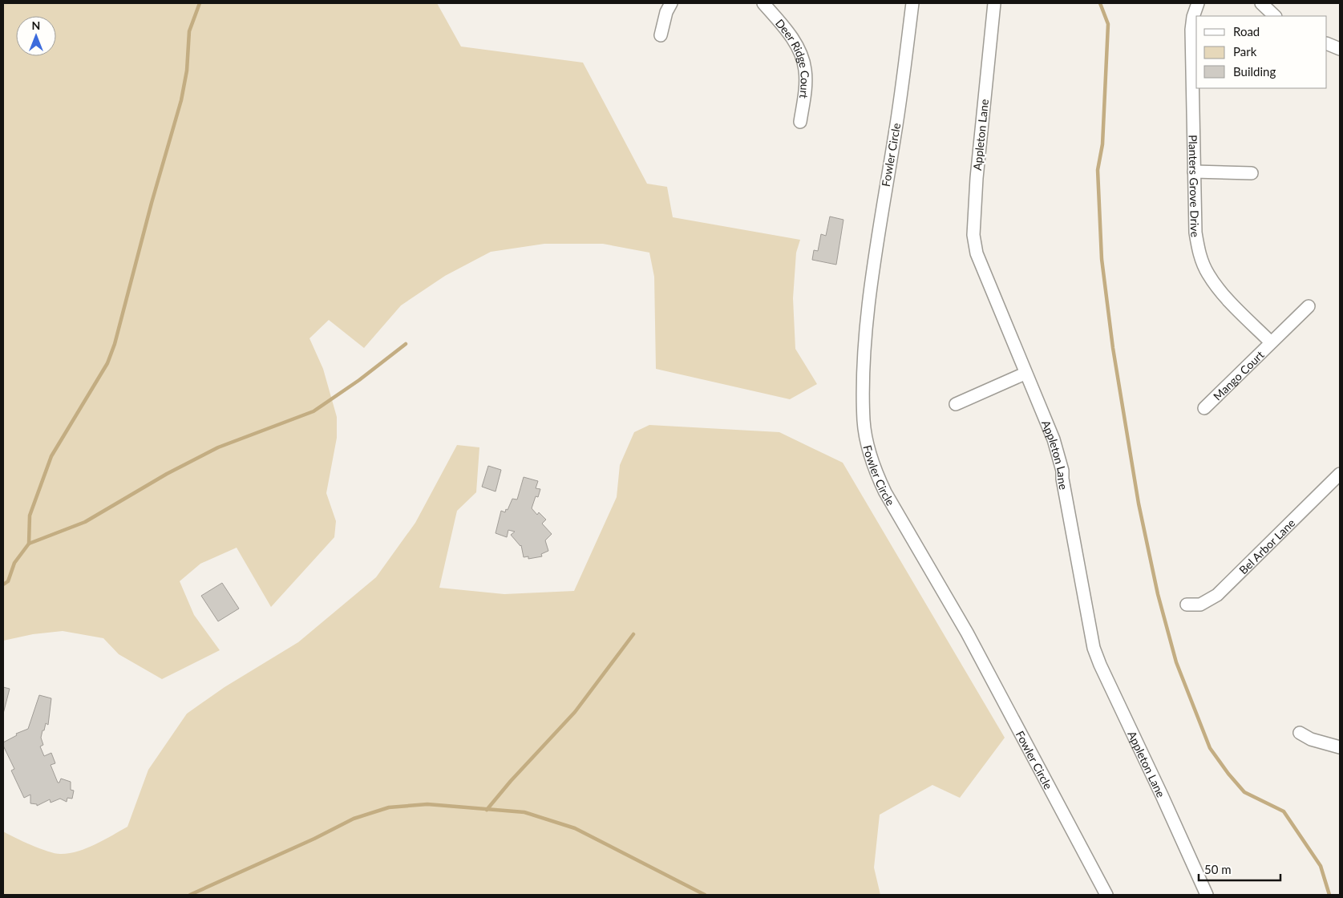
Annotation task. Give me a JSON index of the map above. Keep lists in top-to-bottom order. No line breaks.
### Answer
{"streets":{"street":["Deer Ridge Court","Appleton Lane","Fowler Circle","Planters Grove Drive","Mango Court","Bel Arbor Lane"]},"crossings":[["Planters Grove Drive","Mango Court"]],"legend":["Road","Park","Building"],"scale_bar":"50 m","north":"top"}
